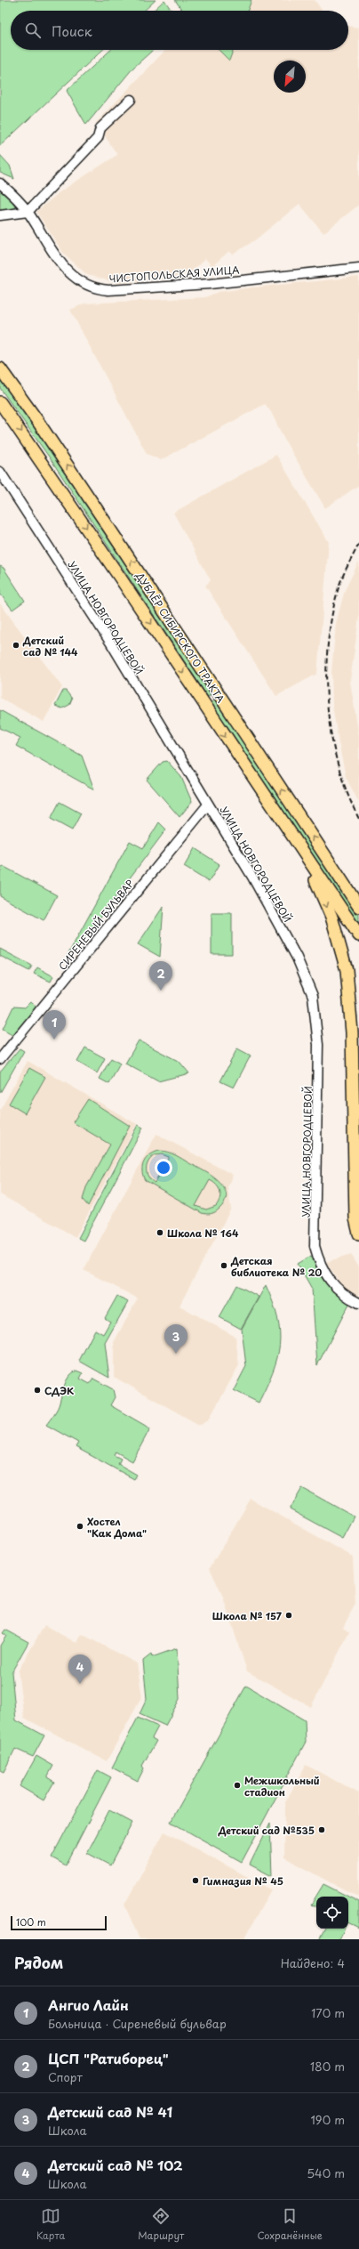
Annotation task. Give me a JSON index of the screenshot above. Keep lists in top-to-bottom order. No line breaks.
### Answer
{"streets":{"main road":["ДУБЛЁР СИБИРСКОГО ТРАКТА"],"street":["ЧИСТОПОЛЬСКАЯ УЛИЦА","УЛИЦА НОВГОРОДЦЕВОЙ","СИРЕНЕВЫЙ БУЛЬВАР"]},"crossings":[["УЛИЦА НОВГОРОДЦЕВОЙ","СИРЕНЕВЫЙ БУЛЬВАР"]],"places":["Детский сад № 144","Школа № 164","Детская библиотека № 20","СДЭК","Хостел \"Как Дома\"","Школа № 157","Межшкольный стадион","Детский сад №535","Гимназия № 45"],"scale_bar":"100 m","north":"bottom left","page":{"search":"Поиск","pins":["2","1","3","4"],"scale":"100 m","heading":["Рядом","Найдено: 4"],"list":[{"mark":"1","name":"Ангио Лайн","note":"Больница · Сиреневый бульвар","value":"170 m"},{"mark":"2","name":"ЦСП \"Ратиборец\"","note":"Спорт","value":"180 m"},{"mark":"3","name":"Детский сад № 41","note":"Школа","value":"190 m"},{"mark":"4","name":"Детский сад № 102","note":"Школа","value":"540 m"}],"nav":["Карта","Маршрут","Сохранённые"]}}
